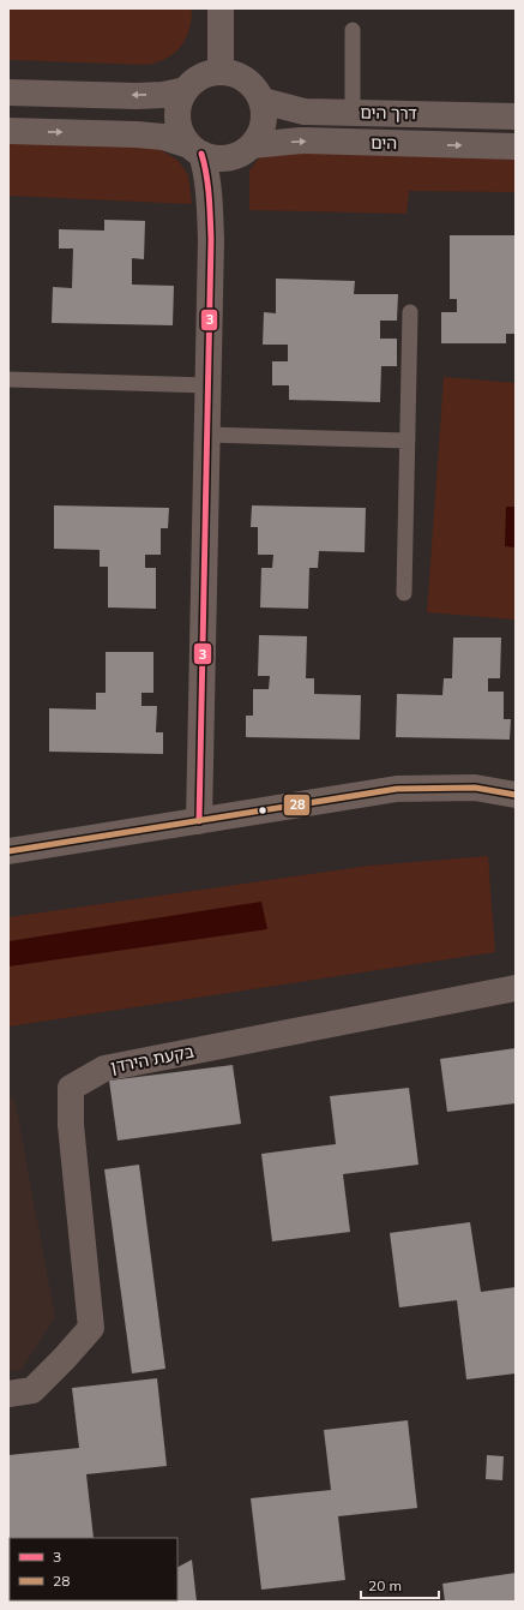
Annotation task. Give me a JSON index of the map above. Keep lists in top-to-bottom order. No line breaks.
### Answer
{"streets":{"street":["דרך הים","הים","בקעת הירדן"]},"crossings":[["דרך הים","הים"]],"one_way":["הים"],"lines":["transit line 3","transit line 28"],"legend":["3","28"],"scale_bar":"20 m"}
